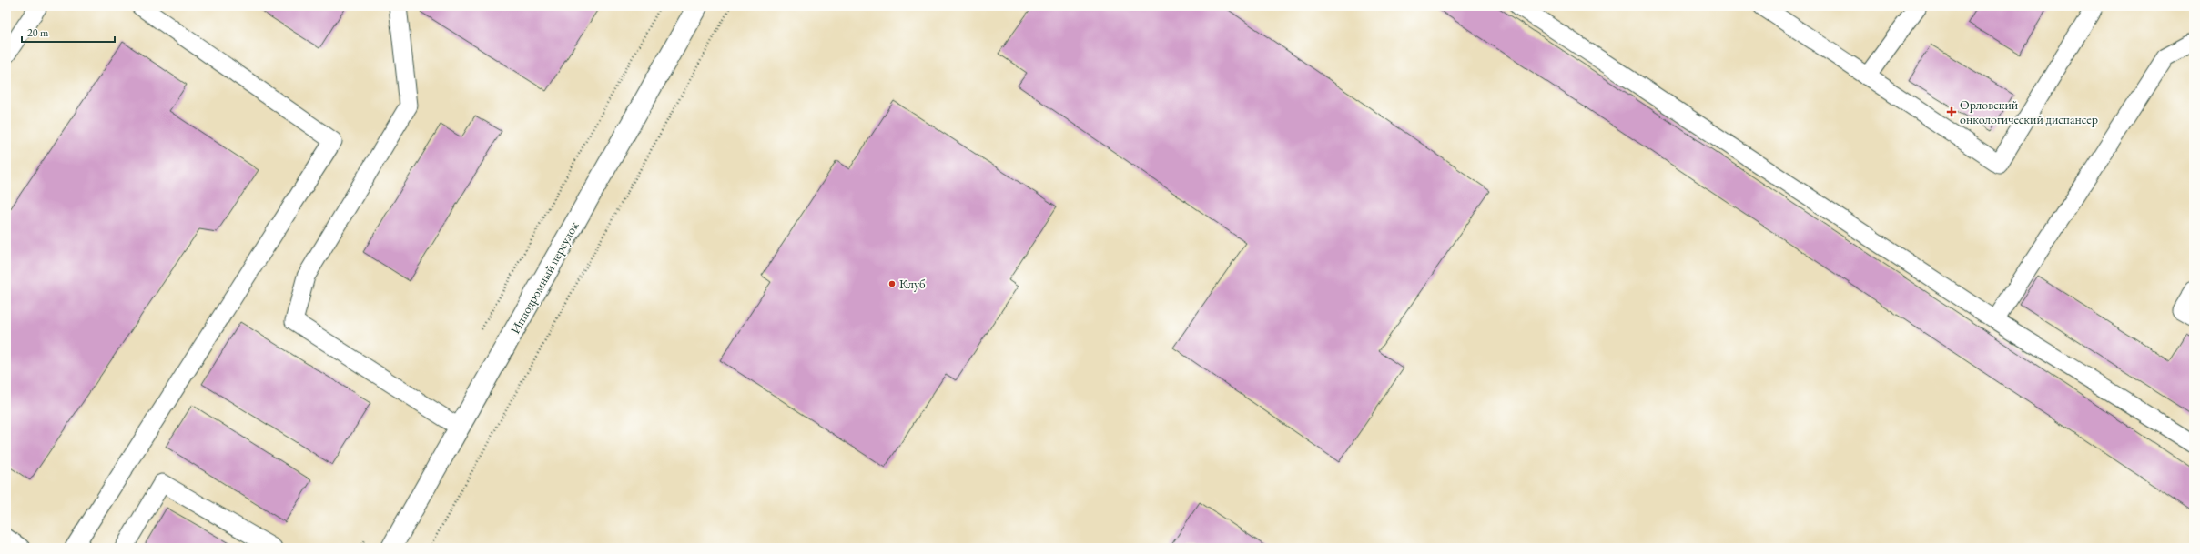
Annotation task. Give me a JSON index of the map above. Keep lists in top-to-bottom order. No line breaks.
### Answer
{"streets":{"street":["Ипподромный переулок"]},"places":{"health":["Орловский онкологический диспансер"],"other":["Клуб"]},"scale_bar":"20 m"}
